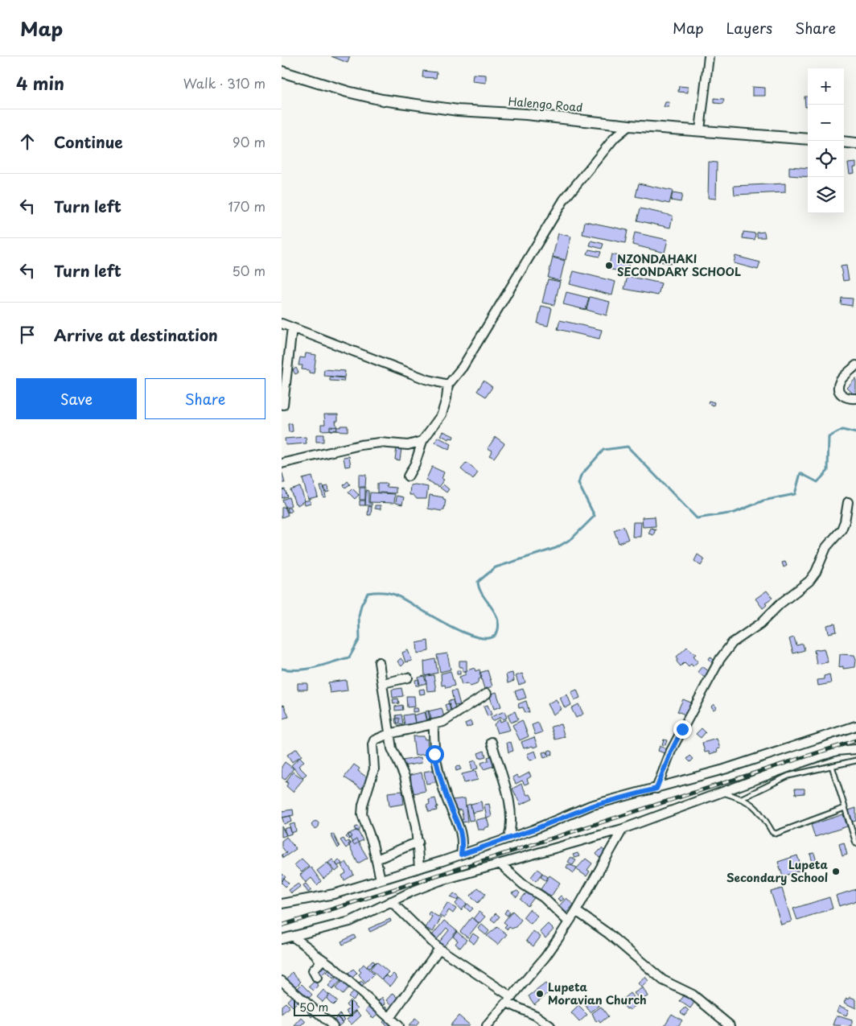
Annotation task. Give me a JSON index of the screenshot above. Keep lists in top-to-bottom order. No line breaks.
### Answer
{"streets":{"street":["Halengo Road"]},"places":["NZONDAHAKI SECONDARY SCHOOL","Lupeta Secondary School","Lupeta Moravian Church"],"scale_bar":"50 m","page":{"header":"Map","nav":["Map","Layers","Share"],"heading":["4 min","Walk · 310 m"],"map_buttons":["+","−"],"list":[["Continue","90 m"],["Turn left","170 m"],["Turn left","50 m"],"Arrive at destination"],"buttons":["Save","Share"],"scale":"50 m"}}
